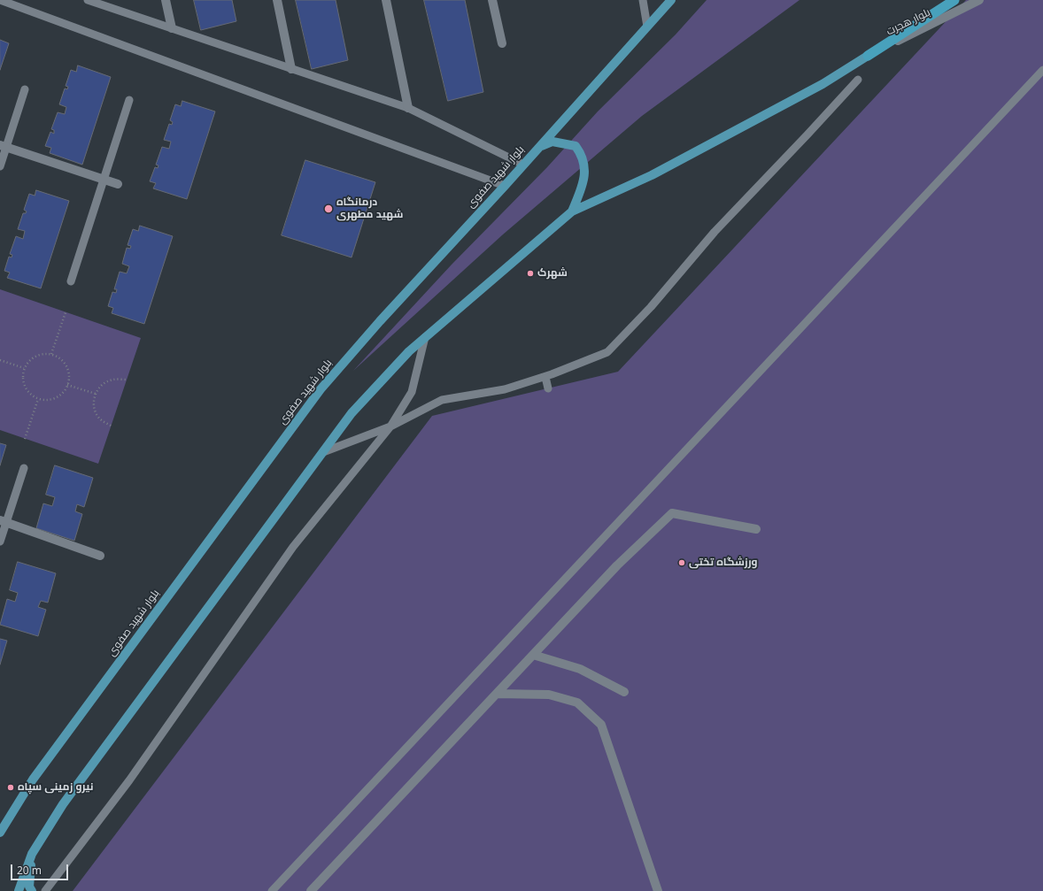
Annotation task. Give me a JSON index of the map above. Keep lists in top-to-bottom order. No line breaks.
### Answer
{"streets":{"main road":["بلوار شهید صفوی"],"street":["بلوار هجرت"]},"places":["درمانگاه شهید مطهری","شهرک","ورزشگاه تختی","نیرو زمینی سپاه"],"scale_bar":"20 m"}
